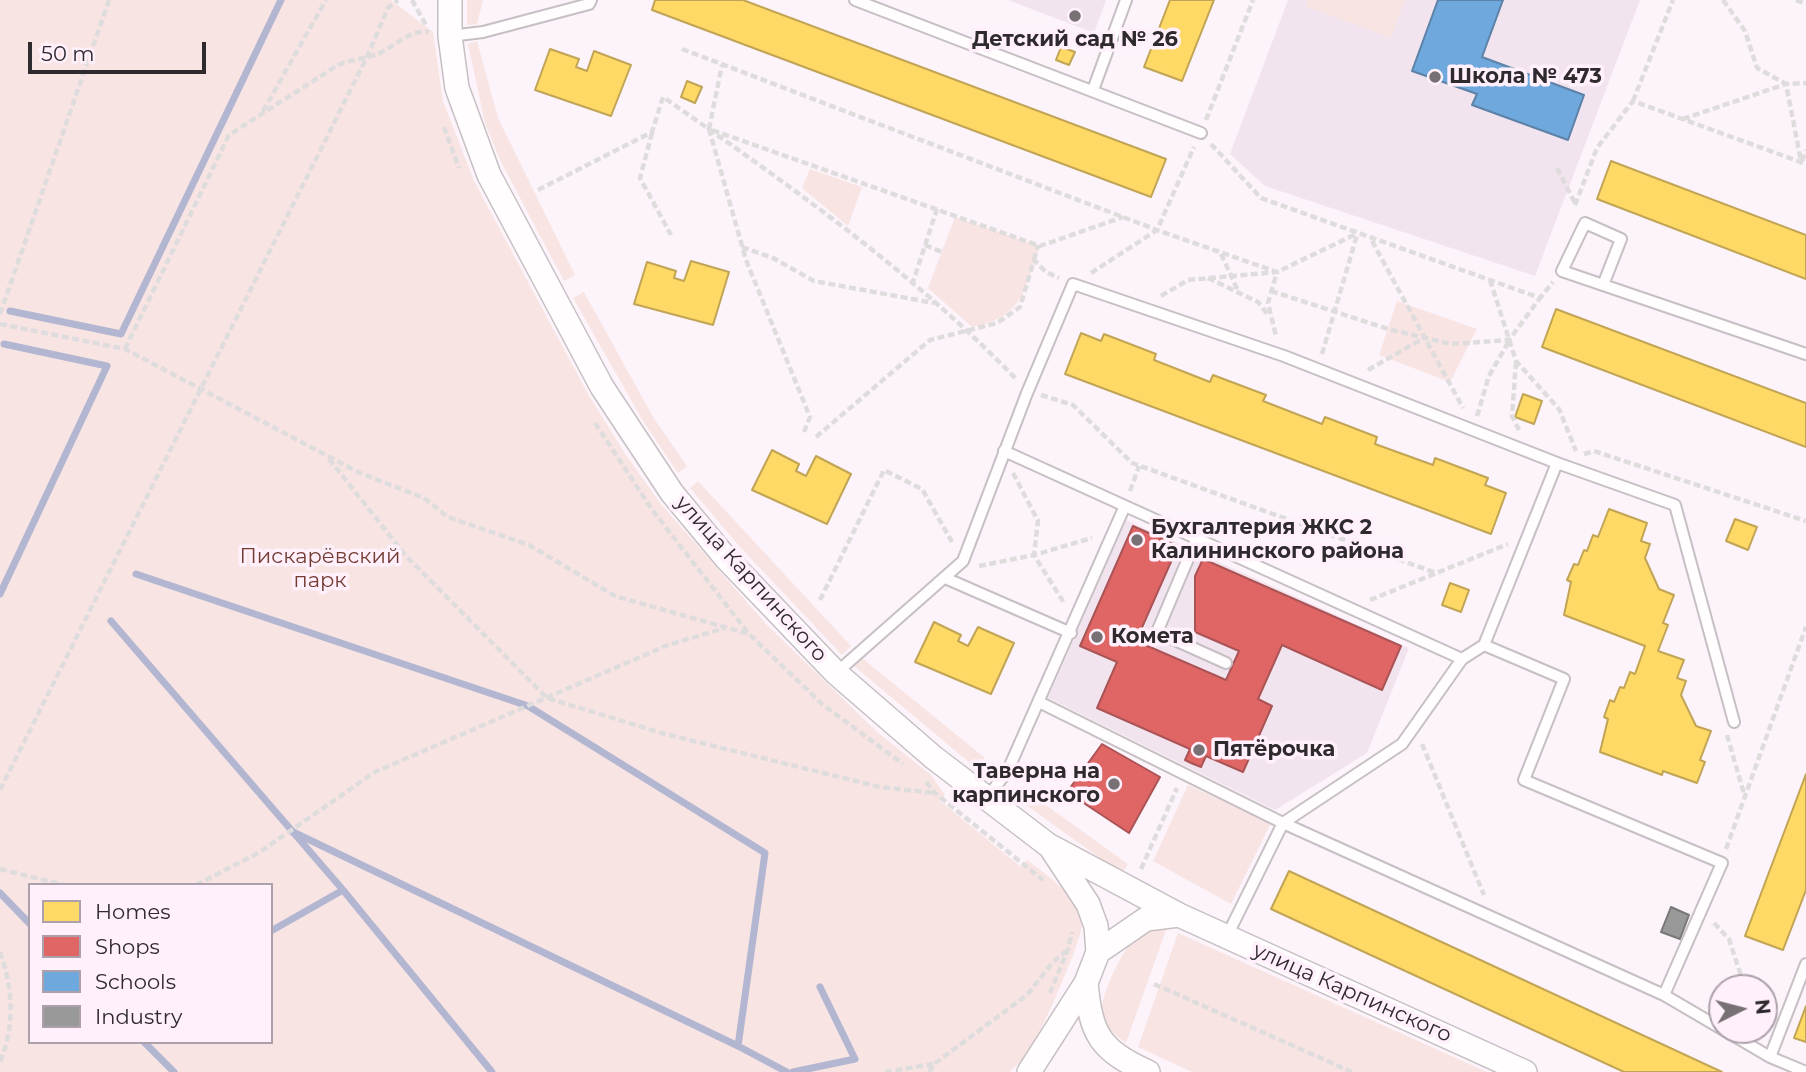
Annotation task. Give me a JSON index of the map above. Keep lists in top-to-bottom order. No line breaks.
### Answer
{"streets":{"street":["улица Карпинского"]},"parks":["Пискарёвский парк"],"places":["Детский сад № 26","Школа № 473","Бухгалтерия ЖКС 2 Калининского района","Комета","Пятёрочка","Таверна на карпинского"],"legend":["Homes","Shops","Schools","Industry"],"scale_bar":"50 m","north":"right"}
